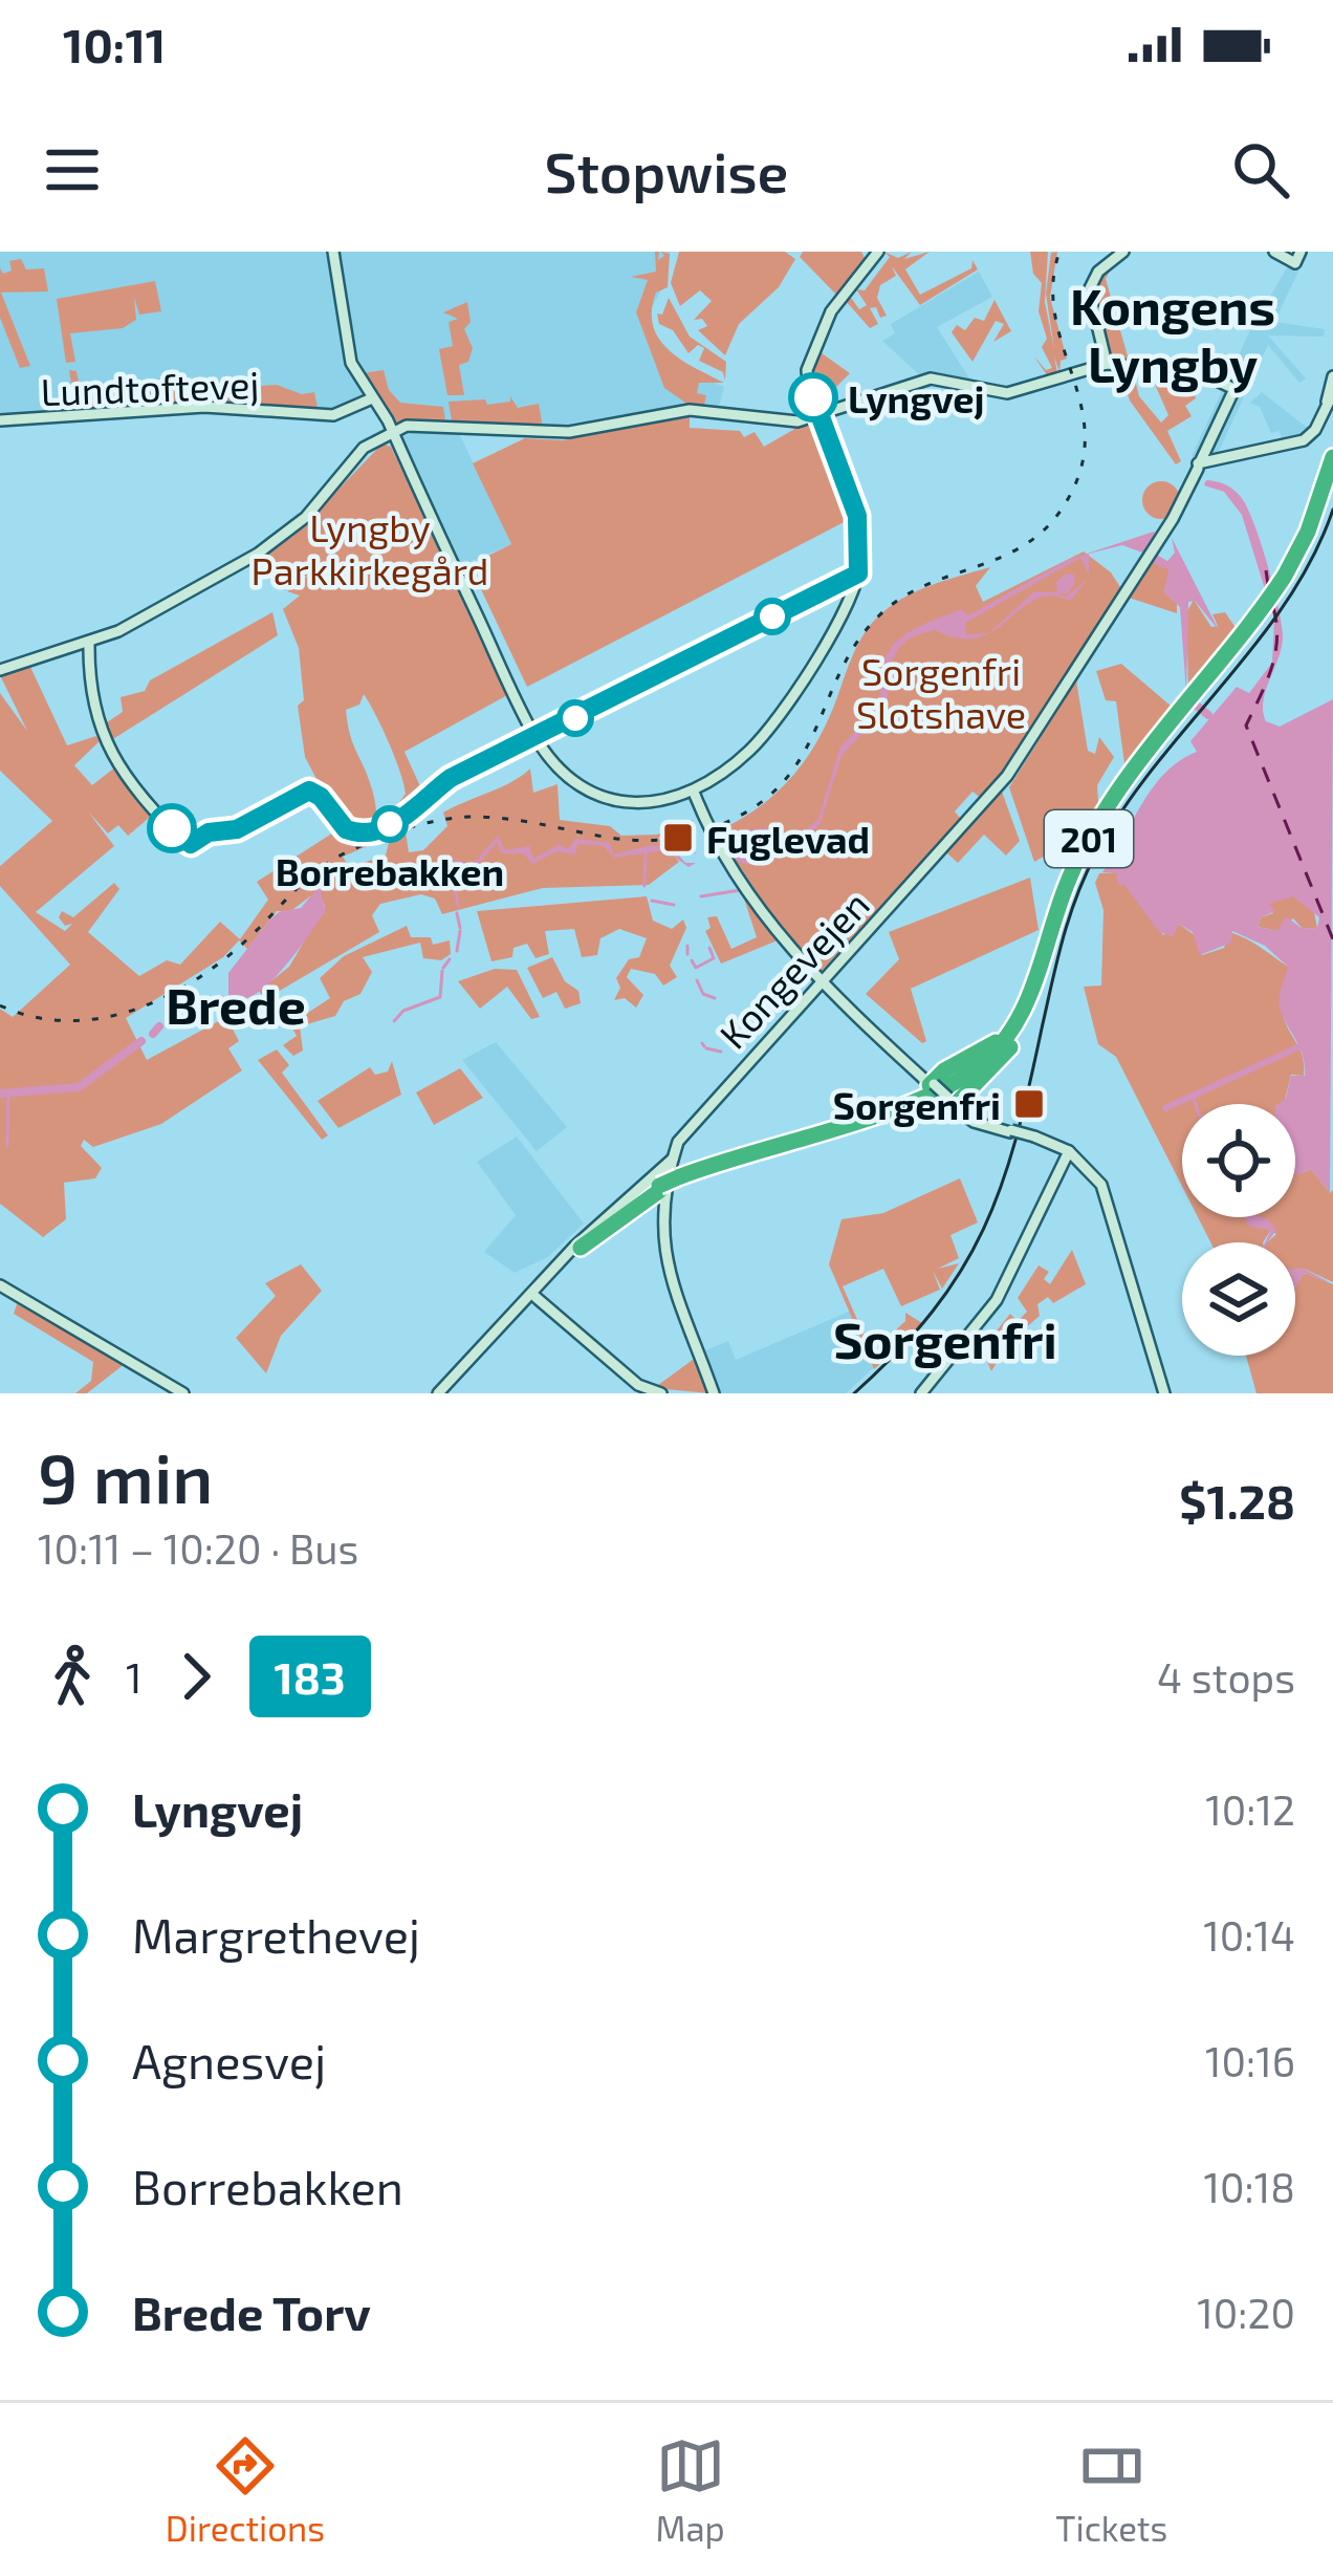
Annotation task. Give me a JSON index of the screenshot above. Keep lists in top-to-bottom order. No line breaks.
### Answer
{"streets":{"highway":["201"],"street":["Lundtoftevej","Kongevejen"]},"crossings":[["201","Kongevejen"]],"districts":["Kongens Lyngby","Brede","Sorgenfri"],"parks":["Lyngby Parkkirkegård","Sorgenfri Slotshave"],"places":{"other":["Lyngvej","Borrebakken"],"transit":["Fuglevad","Sorgenfri"]},"lines":["bus line 183"],"page":{"status":"10:11","header":"Stopwise","heading":["9 min","10:11 – 10:20 · Bus","$1.28"],"legs":["1","183","4 stops"],"list":[{"name":"Lyngvej","value":"10:12"},{"name":"Margrethevej","value":"10:14"},{"name":"Agnesvej","value":"10:16"},{"name":"Borrebakken","value":"10:18"},{"name":"Brede Torv","value":"10:20"}],"tabs":["Directions","Map","Tickets"]}}
